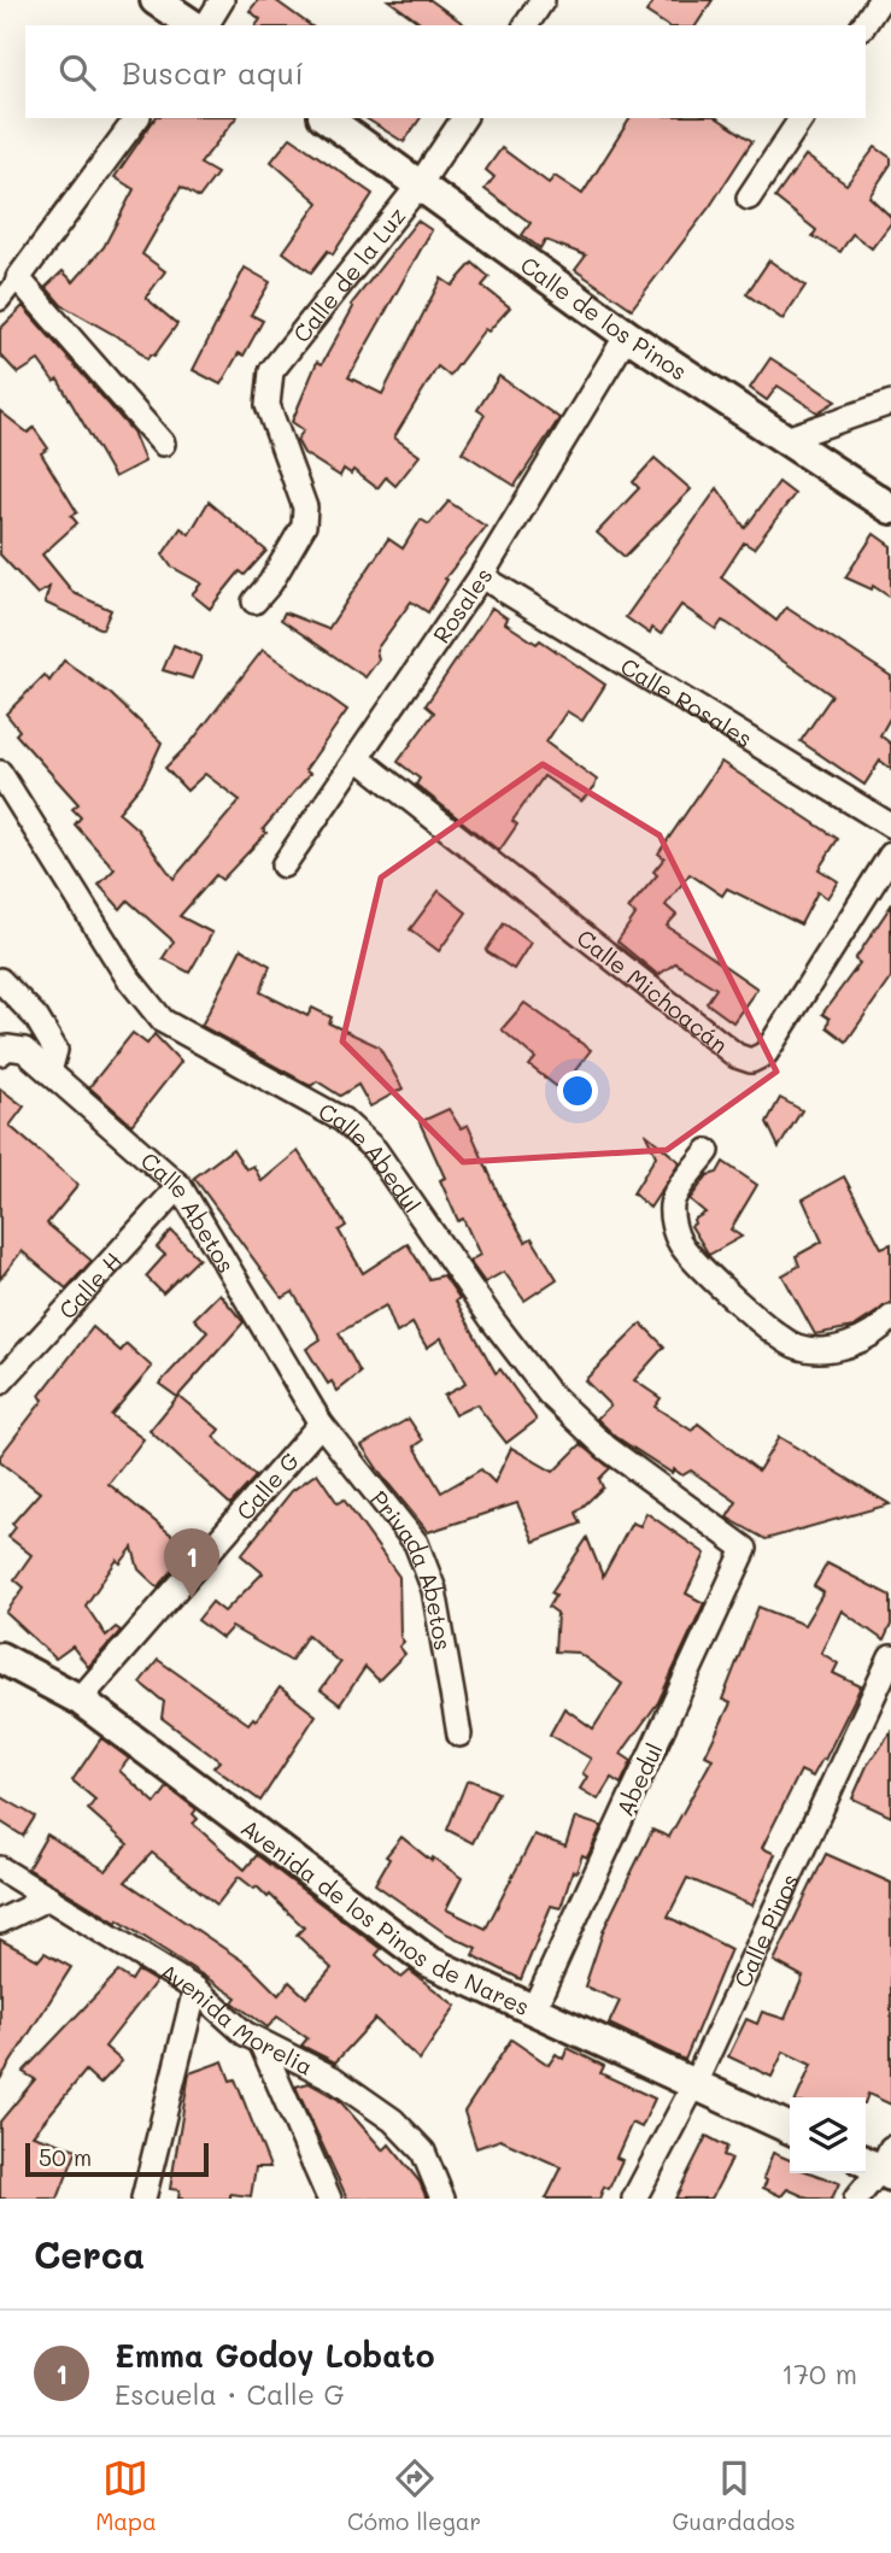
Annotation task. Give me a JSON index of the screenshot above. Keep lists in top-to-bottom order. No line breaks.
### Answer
{"streets":{"street":["Calle de la Luz","Calle de los Pinos","Rosales","Calle Rosales","Calle Michoacán","Calle Abedul","Calle Abetos","Calle H","Calle G","Privada Abetos","Abedul","Avenida de los Pinos de Nares","Calle Pinos","Avenida Morelia"]},"crossings":[["Calle de la Luz","Calle de los Pinos"],["Calle de los Pinos","Rosales"],["Rosales","Calle Rosales"],["Rosales","Calle Michoacán"],["Calle Abedul","Abedul"],["Calle Abetos","Calle H"],["Calle Abetos","Calle G"],["Calle Abetos","Privada Abetos"],["Calle G","Privada Abetos"],["Calle G","Avenida de los Pinos de Nares"],["Abedul","Avenida de los Pinos de Nares"],["Avenida de los Pinos de Nares","Calle Pinos"]],"scale_bar":"50 m","page":{"search":"Buscar aquí","pins":"1","scale":"50 m","heading":"Cerca","list":[{"mark":"1","name":"Emma Godoy Lobato","note":"Escuela · Calle G","value":"170 m"}],"nav":["Mapa","Cómo llegar","Guardados"]}}
